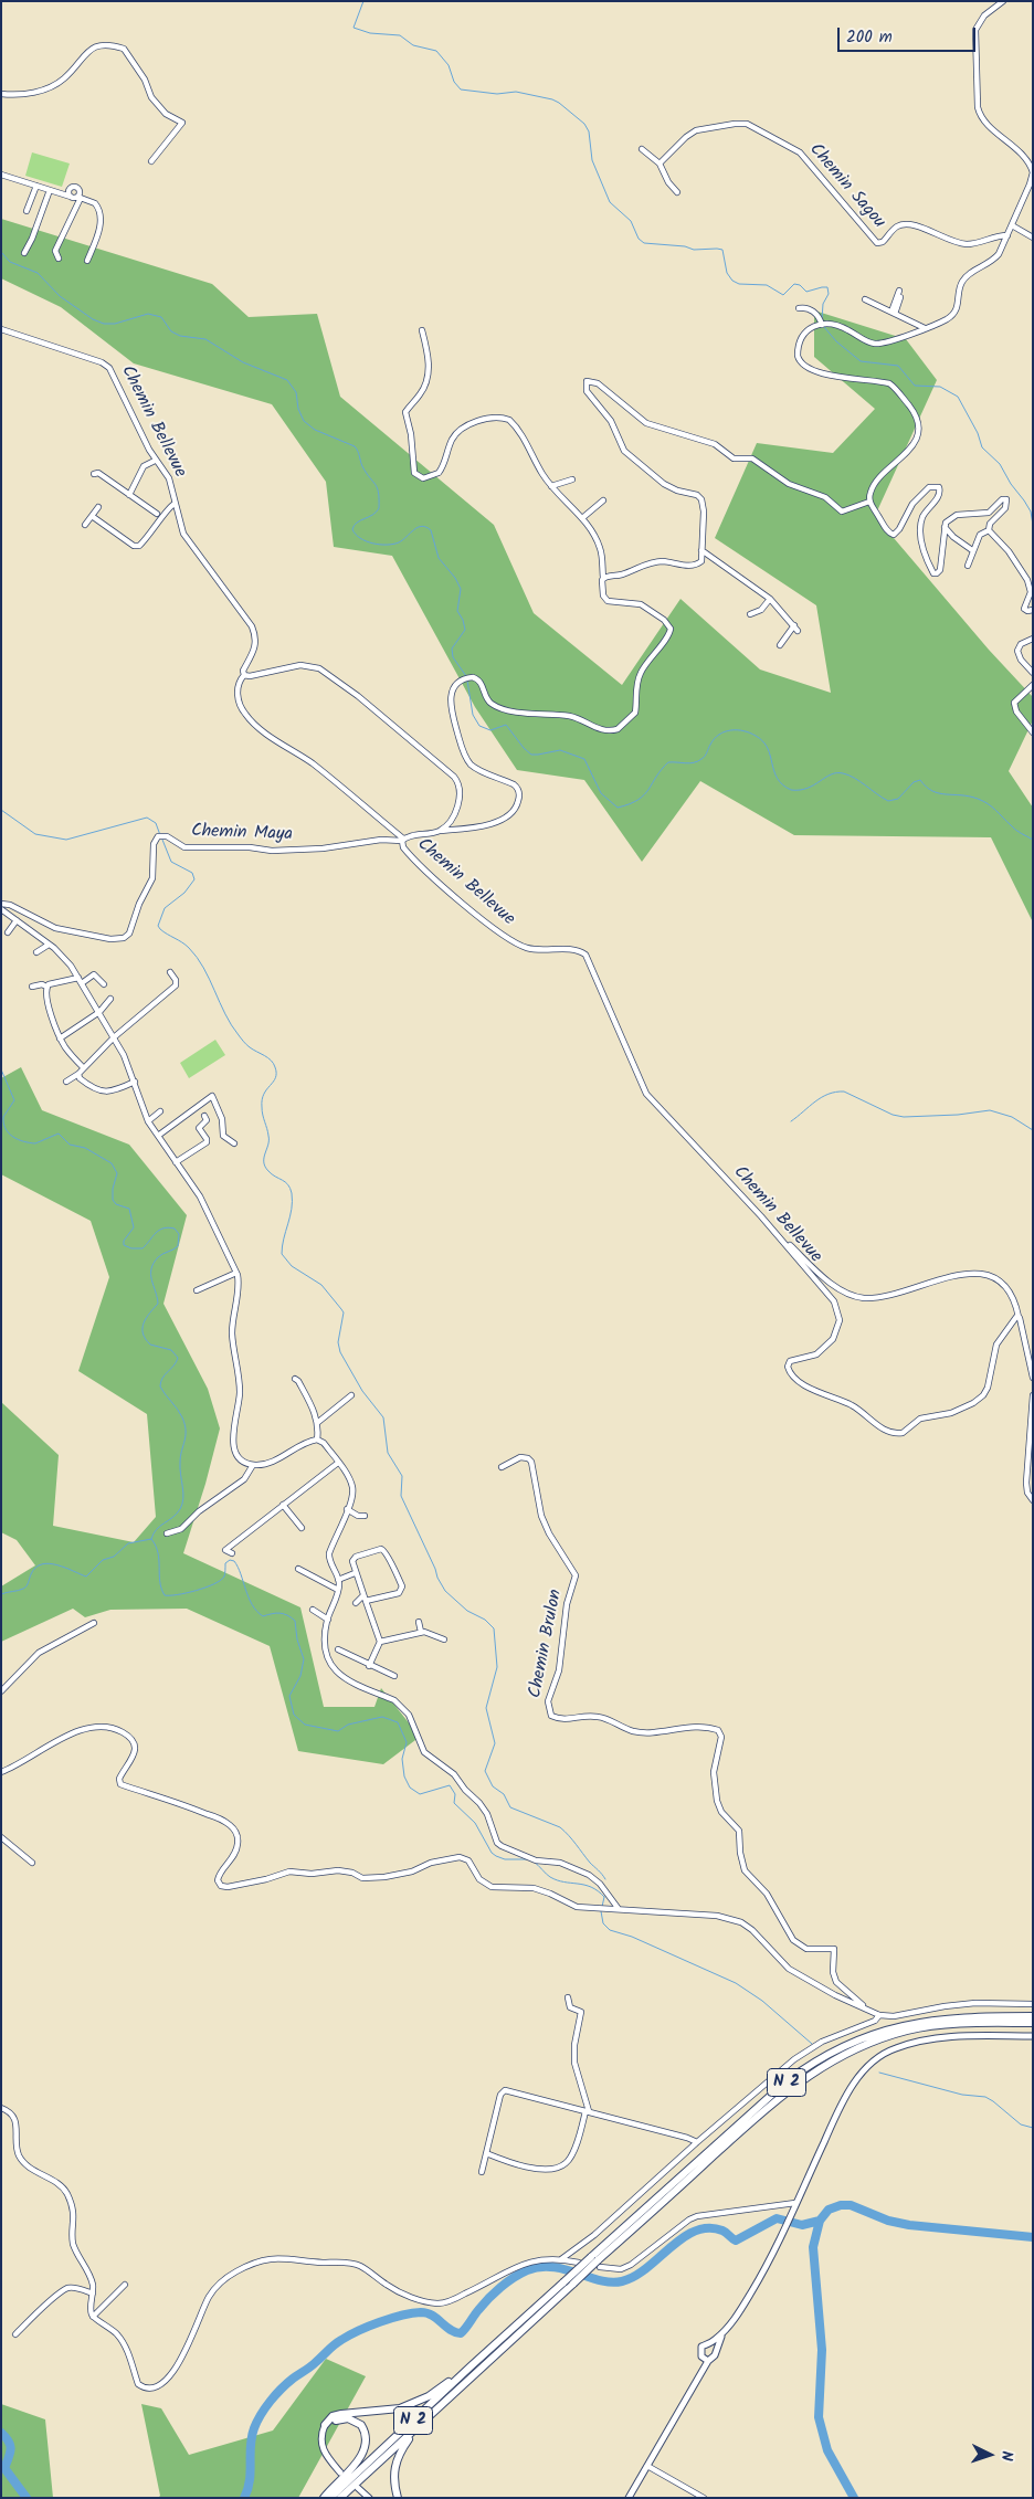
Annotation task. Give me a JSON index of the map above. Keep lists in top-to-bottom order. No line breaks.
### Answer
{"streets":{"highway":["N 2"],"street":["Chemin Sagou","Chemin Bellevue","Chemin Maya","Chemin Brulon"]},"crossings":[["Chemin Bellevue","Chemin Maya"]],"scale_bar":"200 m","north":"right"}
